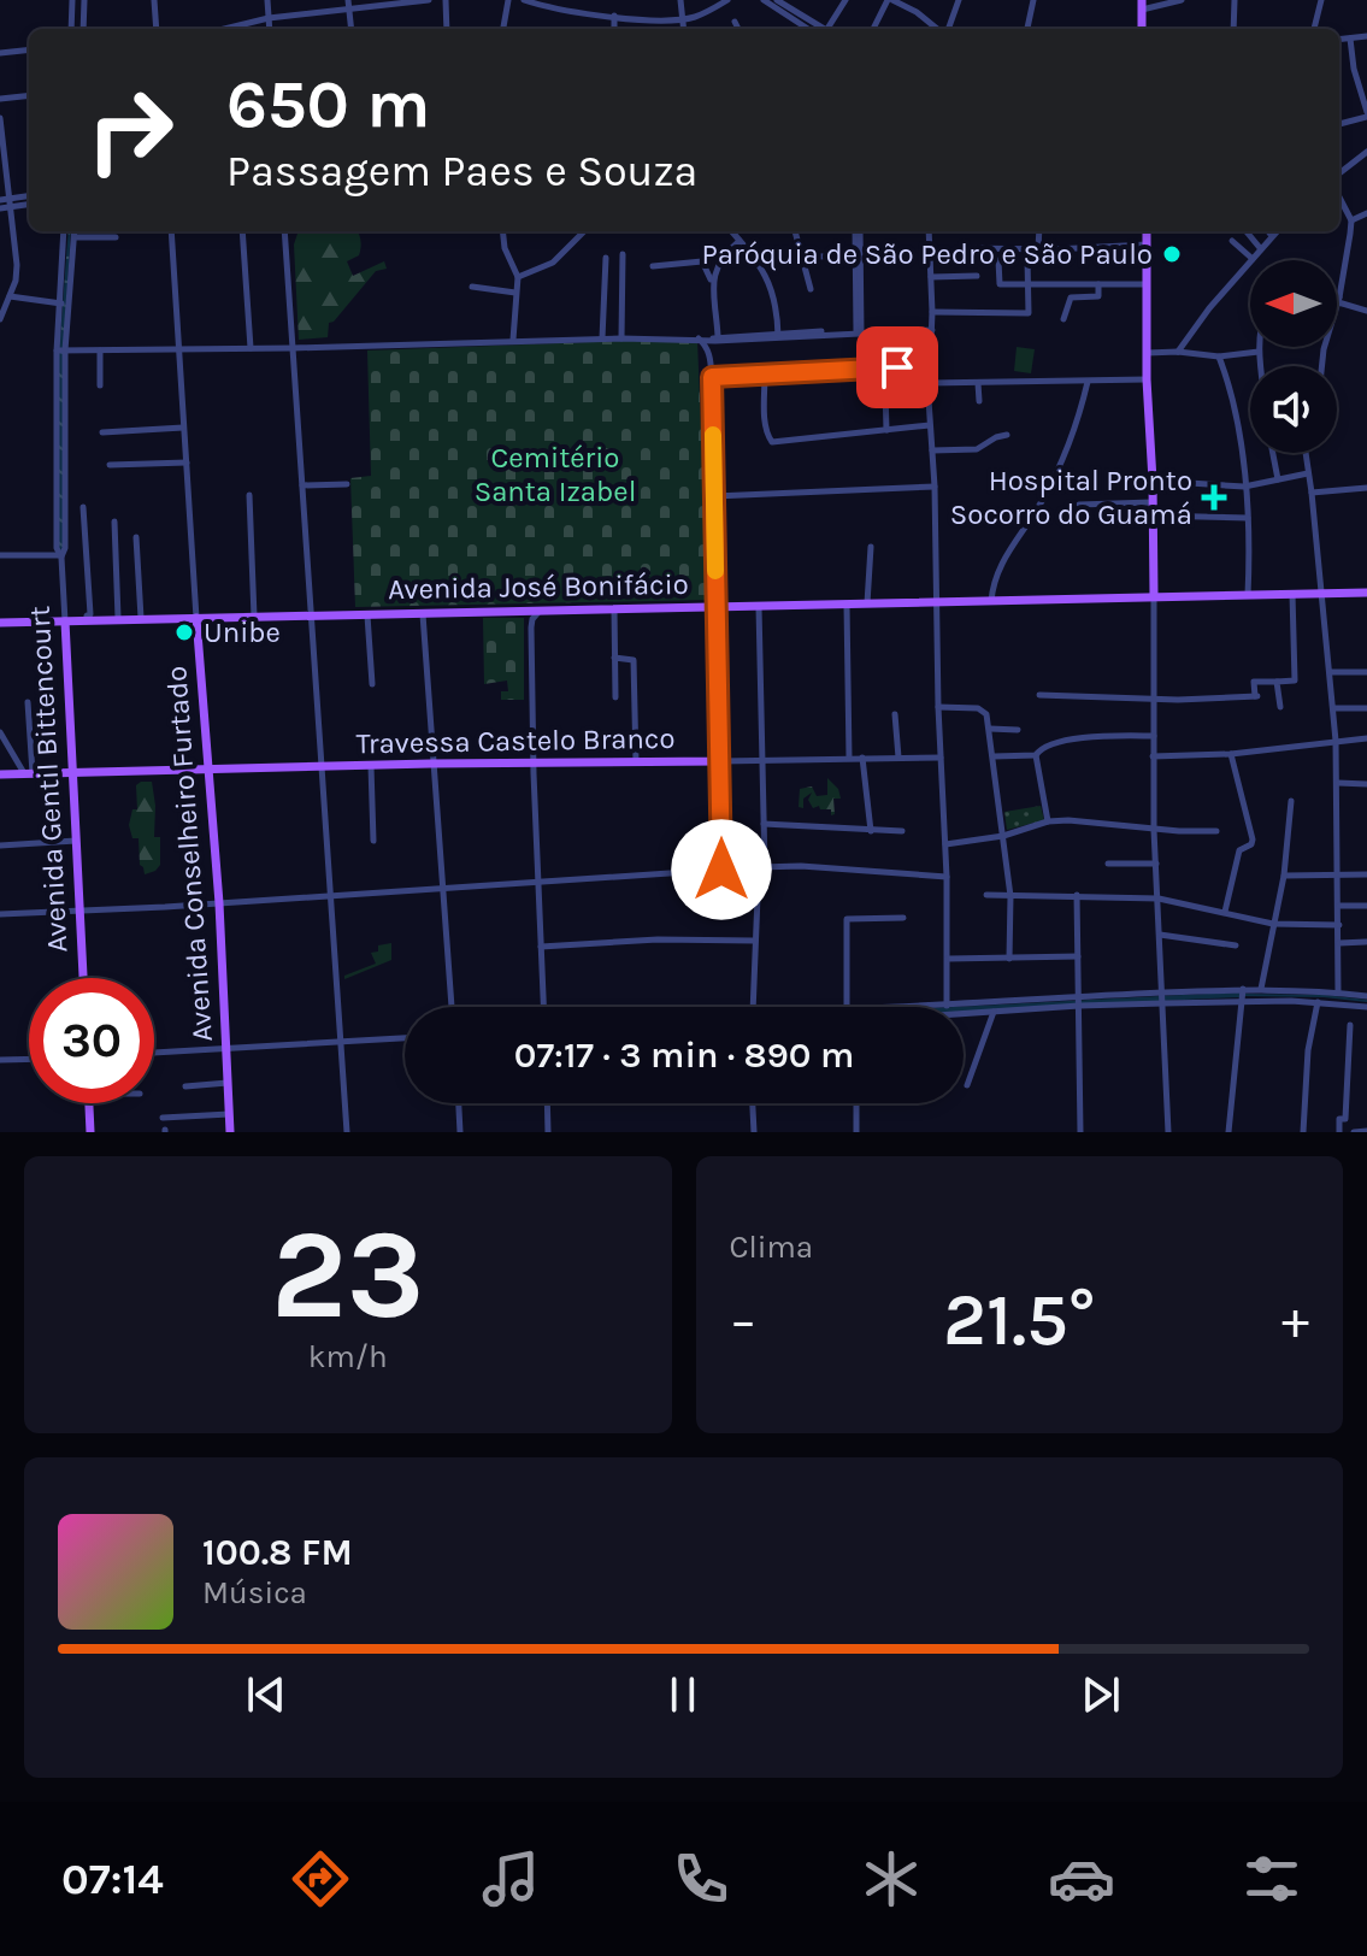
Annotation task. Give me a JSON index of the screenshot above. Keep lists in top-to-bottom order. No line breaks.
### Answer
{"streets":{"main road":["Avenida José Bonifácio","Travessa Castelo Branco","Avenida Gentil Bittencourt","Avenida Conselheiro Furtado"]},"crossings":[["Avenida José Bonifácio","Avenida Gentil Bittencourt"],["Avenida José Bonifácio","Avenida Conselheiro Furtado"],["Travessa Castelo Branco","Avenida Gentil Bittencourt"],["Travessa Castelo Branco","Avenida Conselheiro Furtado"]],"parks":["Cemitério Santa Izabel"],"places":{"other":["Paróquia de São Pedro e São Paulo","Unibe"],"health":["Hospital Pronto Socorro do Guamá"]},"north":"left","page":{"turn":["650 m","Passagem Paes e Souza"],"limit":"30","trip":"07:17 · 3 min · 890 m","tile":[["23","km/h"],"Clima"],"heat":["−","21.5°","+"],"song":["100.8 FM","Música"],"tabs":"07:14"}}
